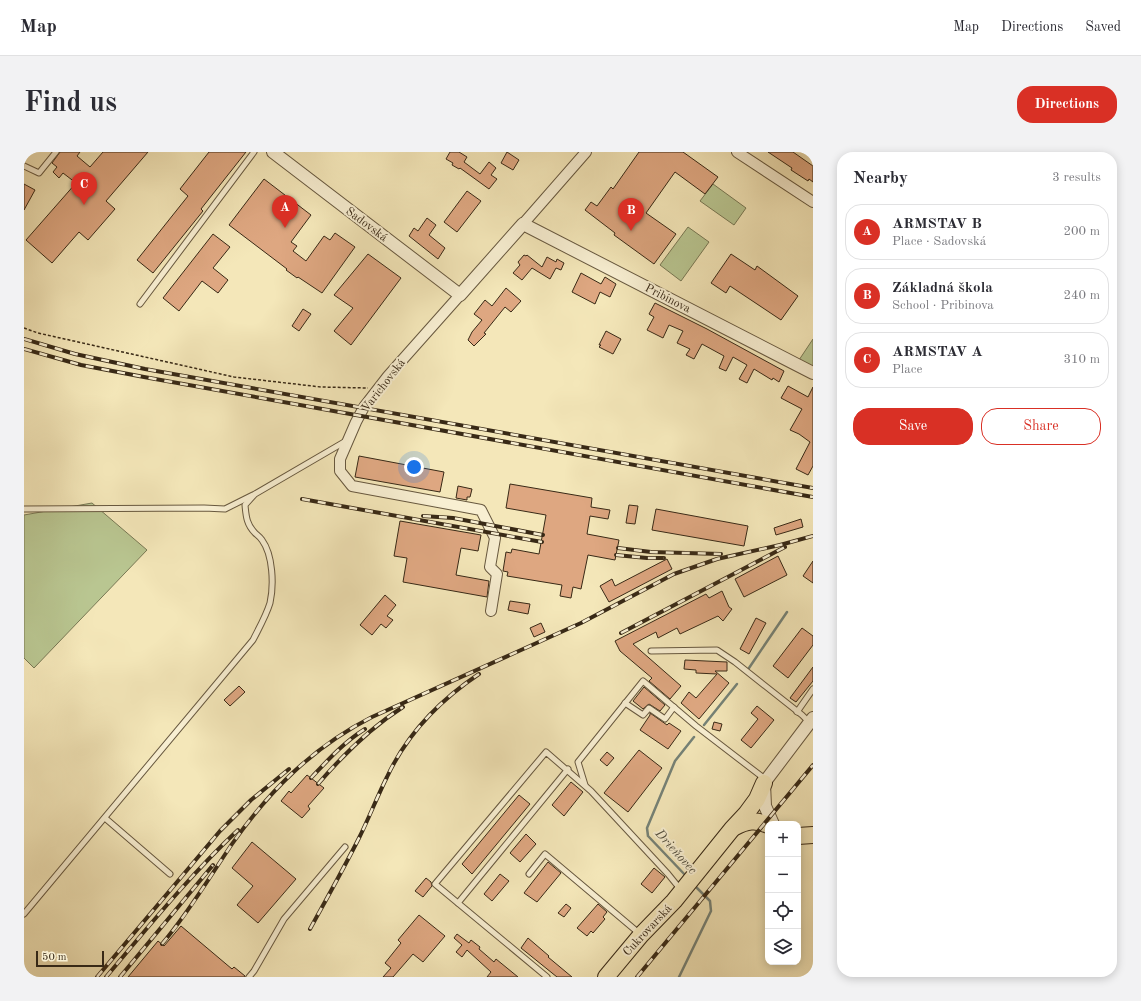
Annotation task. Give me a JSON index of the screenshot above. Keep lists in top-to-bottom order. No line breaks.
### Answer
{"streets":{"main road":["Cukrovarská"],"street":["Sadovská","Pribinova","Varichovská"]},"crossings":[["Sadovská","Varichovská"],["Pribinova","Varichovská"]],"water":["Drieňovec"],"scale_bar":"50 m","page":{"header":"Map","nav":["Map","Directions","Saved"],"buttons":["Directions",["Save","Share"]],"title":"Find us","heading":["Nearby","3 results"],"pins":["C","A","B"],"list":[{"mark":"A","name":"ARMSTAV B","note":"Place · Sadovská","value":"200 m"},{"mark":"B","name":"Základná škola","note":"School · Pribinova","value":"240 m"},{"mark":"C","name":"ARMSTAV A","note":"Place","value":"310 m"}],"map_buttons":["+","−"],"scale":"50 m"}}
